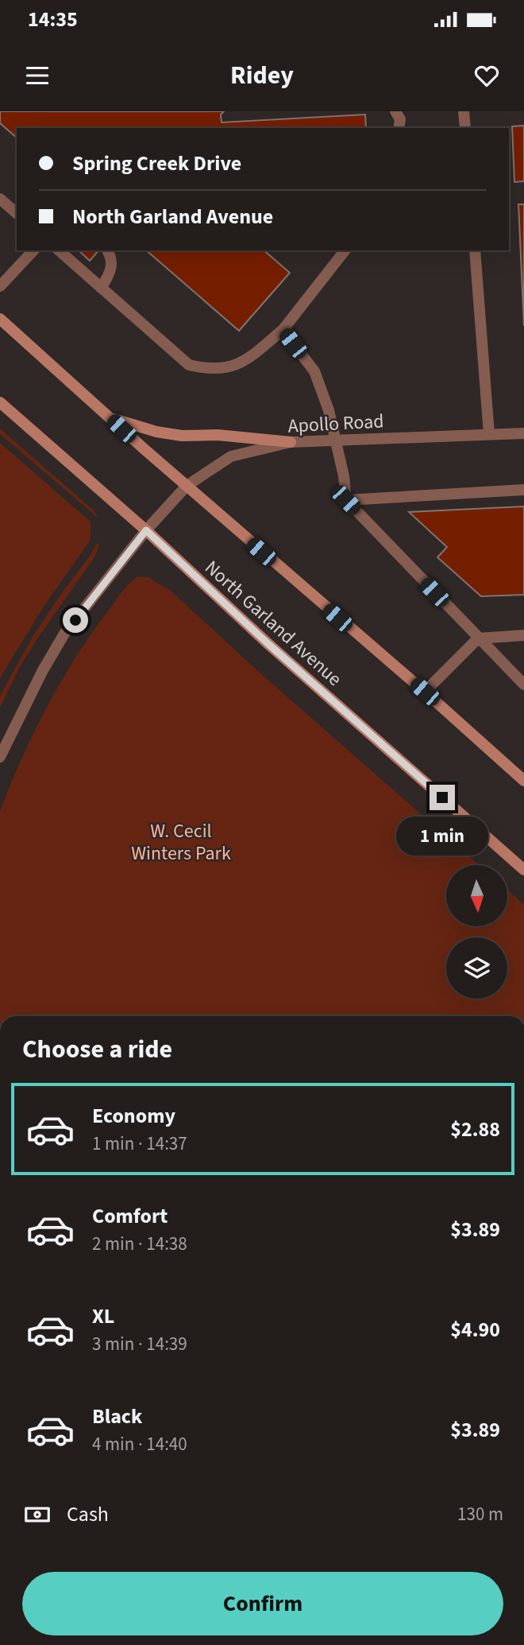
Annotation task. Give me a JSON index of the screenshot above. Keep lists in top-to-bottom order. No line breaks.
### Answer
{"streets":{"main road":["North Garland Avenue"],"street":["Apollo Road"]},"crossings":[["Apollo Road","North Garland Avenue"]],"parks":["W. Cecil Winters Park"],"north":"bottom","page":{"status":"14:35","header":"Ridey","banner":["Spring Creek Drive","North Garland Avenue"],"bubble":"1 min","heading":"Choose a ride","list":[{"name":"Economy","note":"1 min · 14:37","value":"$2.88"},{"name":"Comfort","note":"2 min · 14:38","value":"$3.89"},{"name":"XL","note":"3 min · 14:39","value":"$4.90"},{"name":"Black","note":"4 min · 14:40","value":"$3.89"}],"pay":["Cash","130 m"],"buttons":"Confirm"}}
